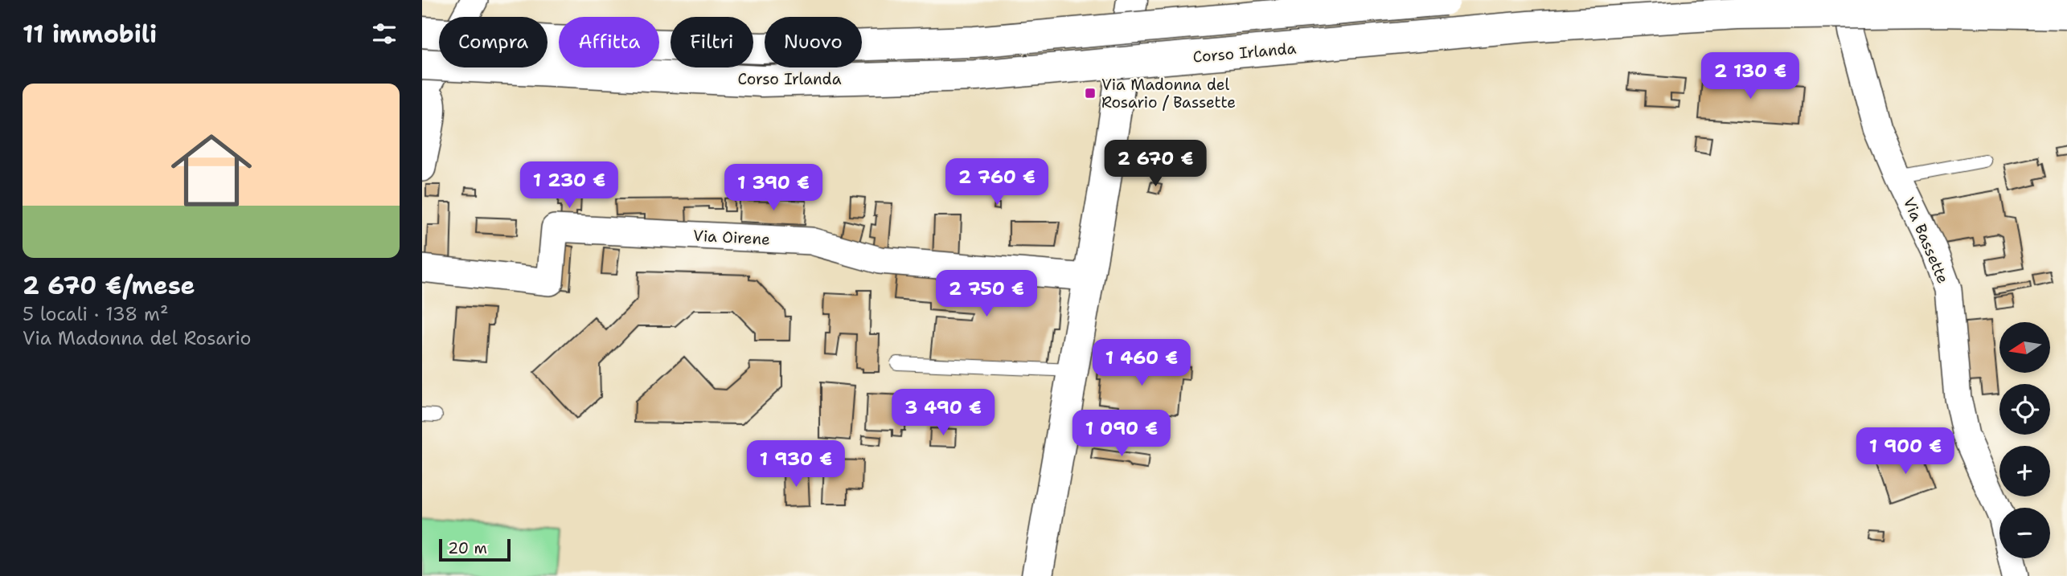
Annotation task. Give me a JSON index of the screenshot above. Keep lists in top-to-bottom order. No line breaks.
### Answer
{"streets":{"main road":["Corso Irlanda"],"street":["Via Oirene","Via Bassette"]},"places":{"transit":["Via Madonna del Rosario / Bassette"]},"scale_bar":"20 m","north":"left","page":{"heading":"11 immobili","chip":["Compra","Affitta","Filtri","Nuovo"],"price":["2 130 €","2 670 €","2 760 €","1 230 €","1 390 €","2 750 €","1 460 €","3 490 €","1 090 €","1 900 €","1 930 €"],"list":[{"name":"2 670 €/mese","note":"5 locali · 138 m² · Via Madonna del Rosario"}],"map_buttons":["+","−"],"scale":"20 m"}}
